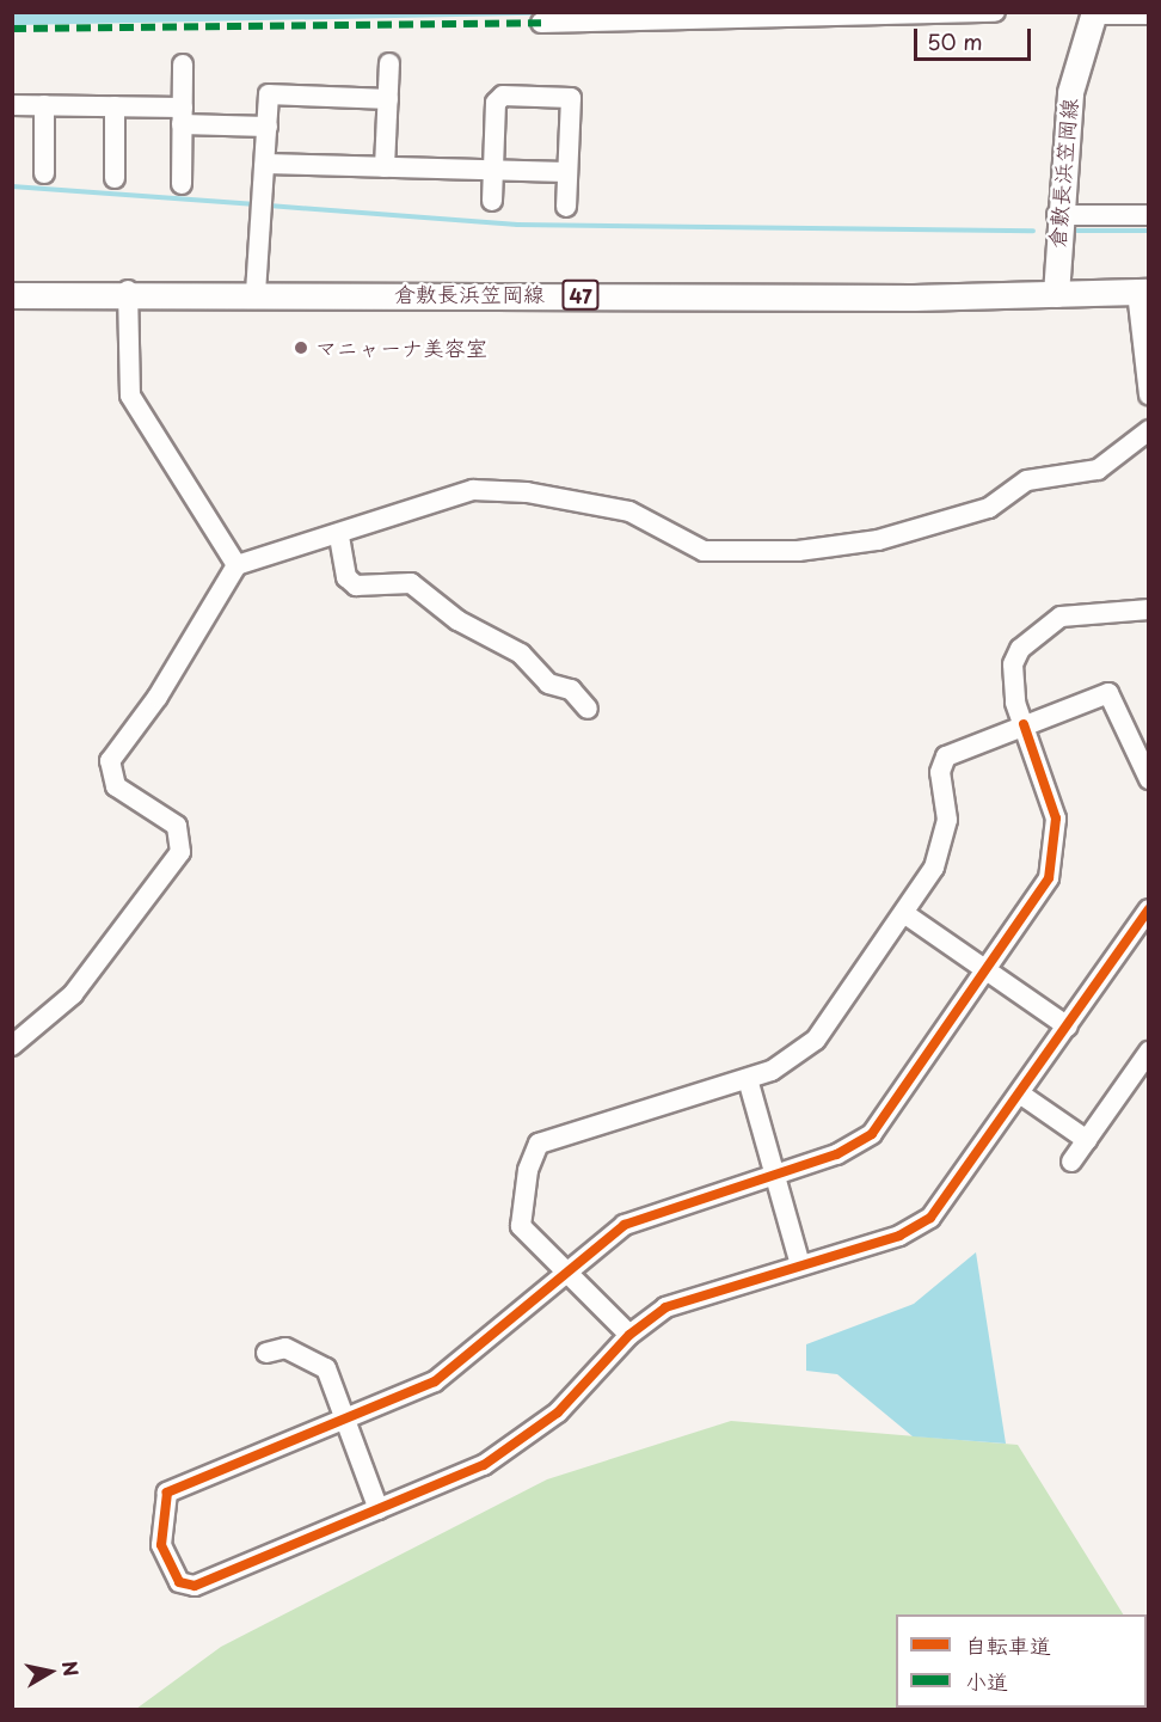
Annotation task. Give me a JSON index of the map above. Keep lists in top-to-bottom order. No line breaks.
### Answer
{"streets":{"main road":["倉敷長浜笠岡線","47"]},"places":["マニャーナ美容室"],"legend":["自転車道","小道"],"scale_bar":"50 m","north":"right"}
